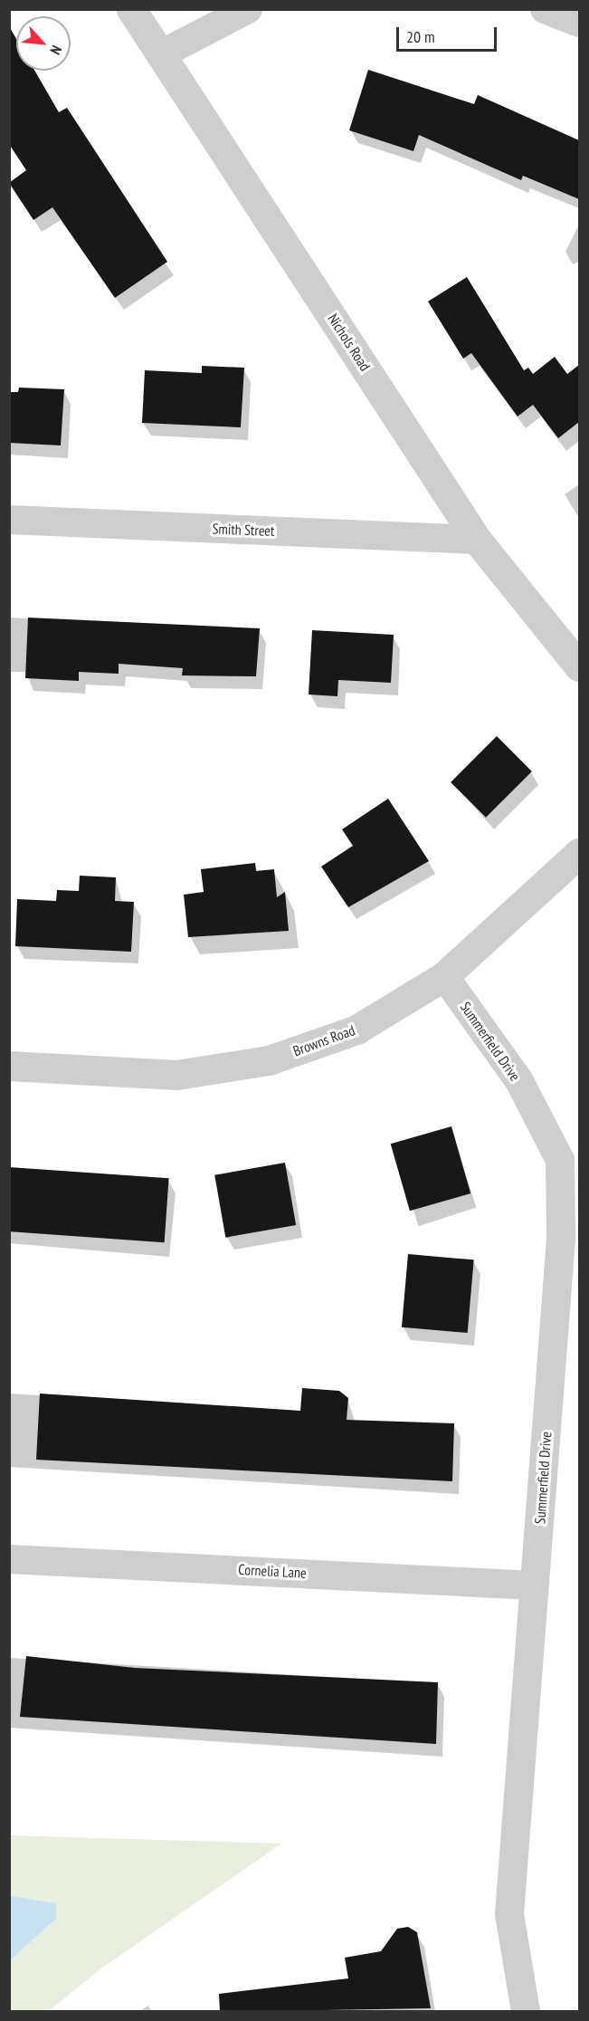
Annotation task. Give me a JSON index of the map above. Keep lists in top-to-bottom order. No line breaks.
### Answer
{"streets":{"street":["Nichols Road","Smith Street","Browns Road","Summerfield Drive","Cornelia Lane"]},"crossings":[["Nichols Road","Smith Street"],["Browns Road","Summerfield Drive"],["Summerfield Drive","Cornelia Lane"]],"scale_bar":"20 m","north":"bottom right"}
